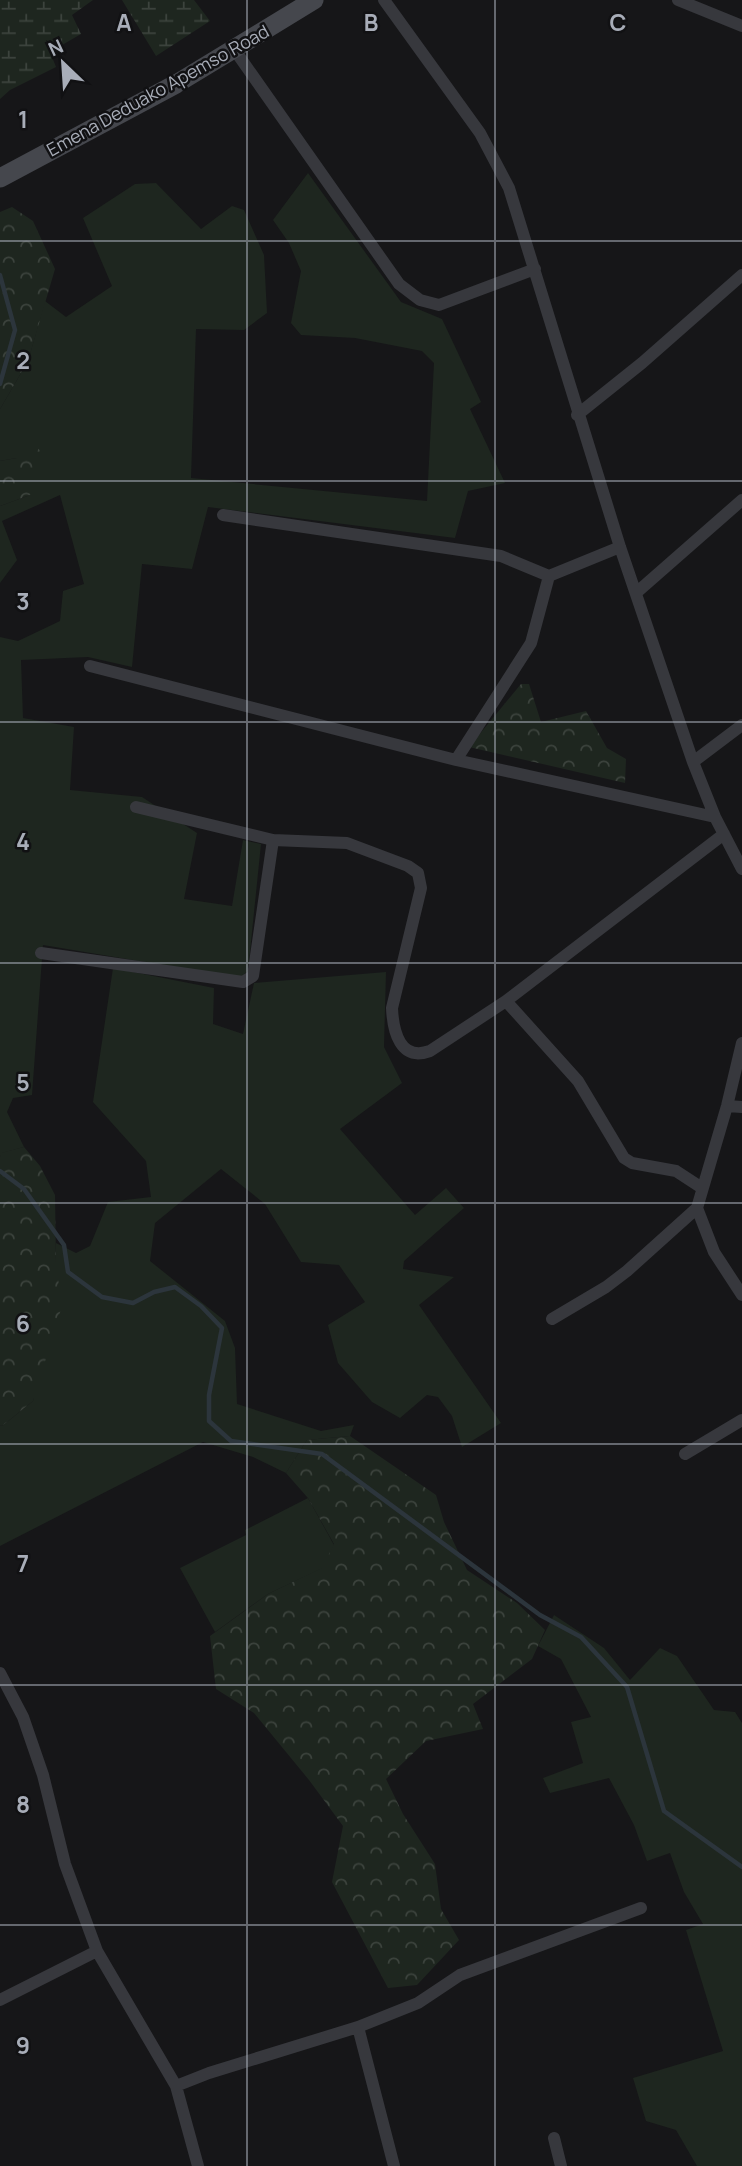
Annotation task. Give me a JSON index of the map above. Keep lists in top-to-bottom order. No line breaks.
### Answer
{"streets":{"street":["Emena Deduako Apemso Road"]},"north":"top left","grid":{"columns":["A","B","C"],"rows":["1","2","3","4","5","6","7","8","9"]}}
